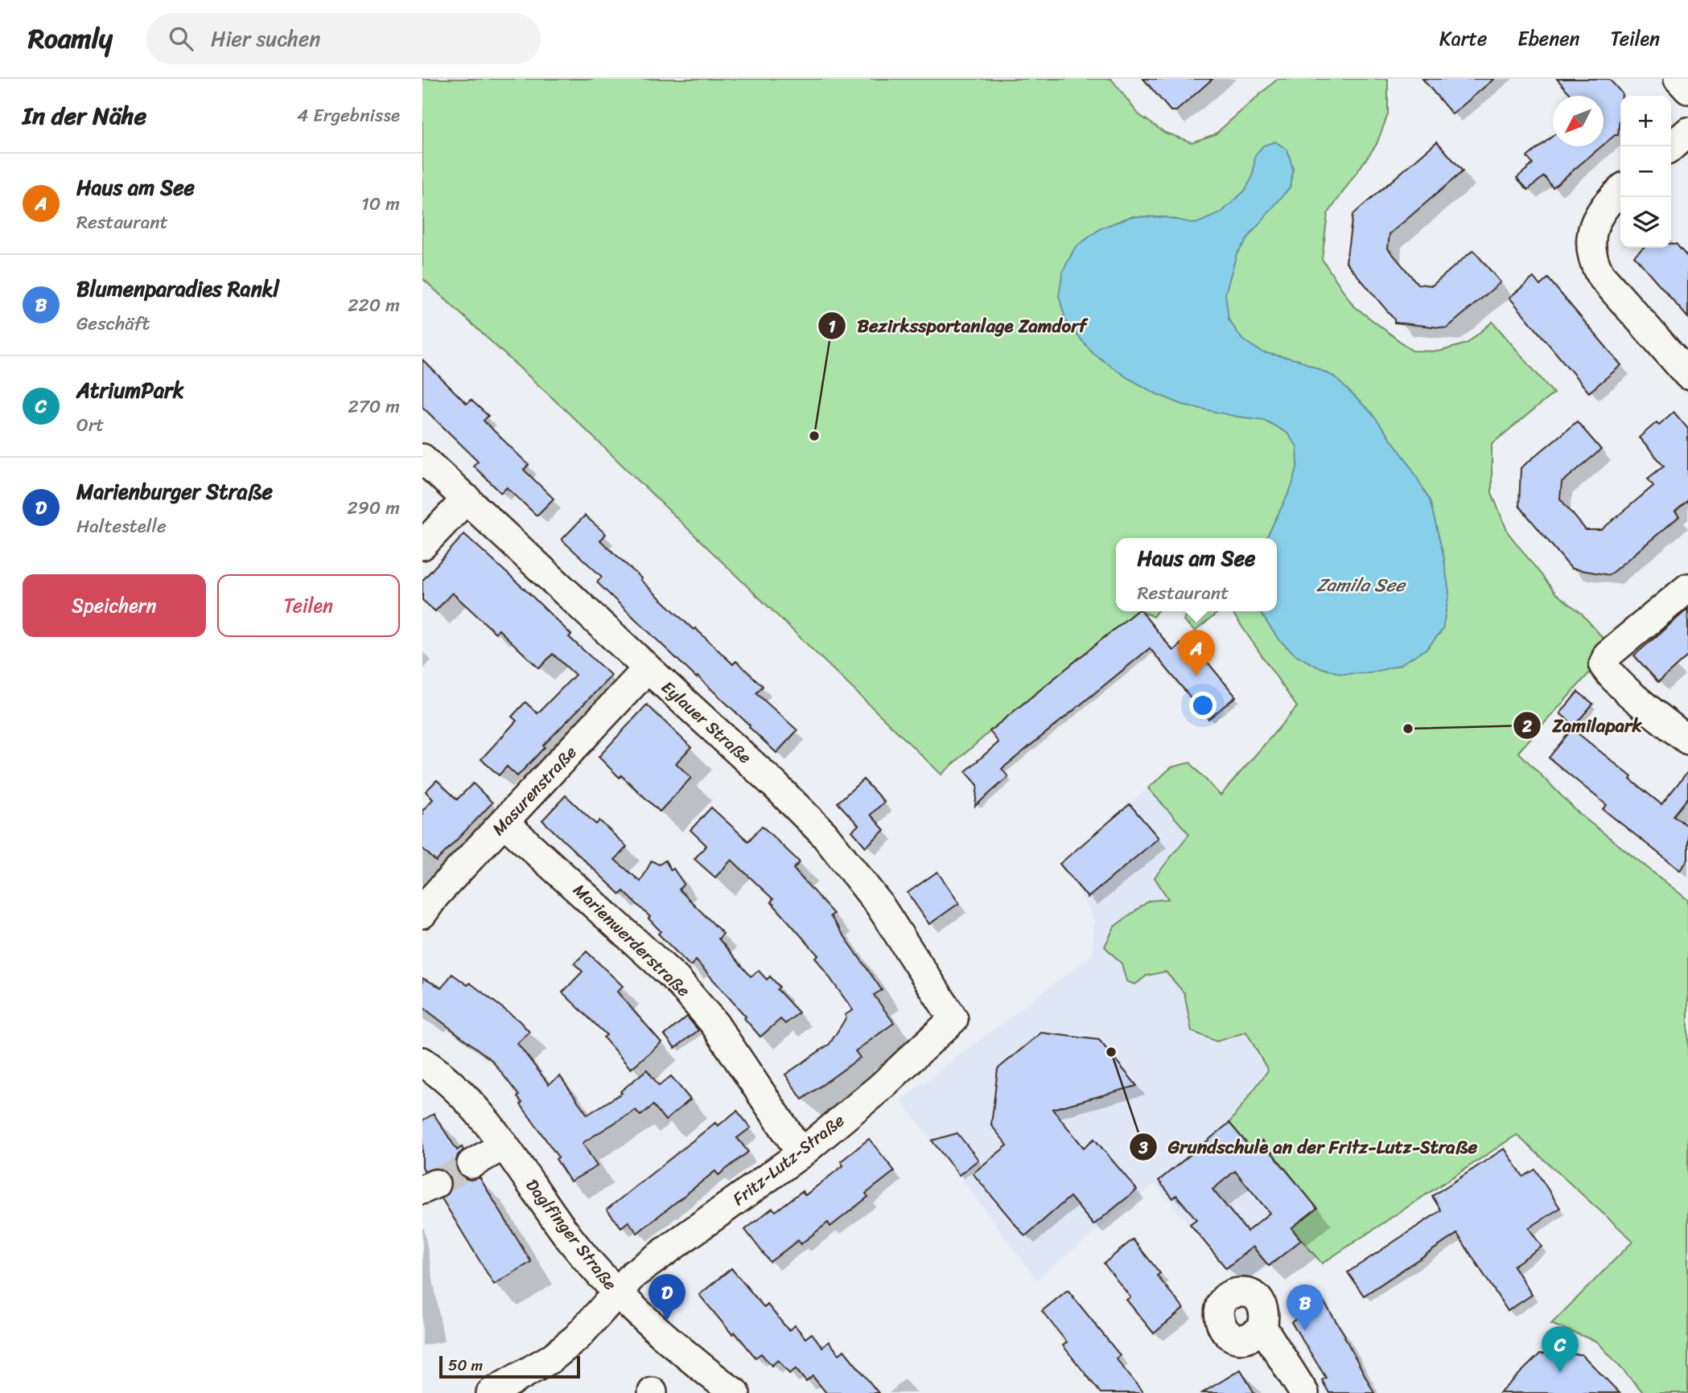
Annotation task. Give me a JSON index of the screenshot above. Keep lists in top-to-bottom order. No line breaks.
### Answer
{"streets":{"street":["Eylauer Straße","Masurenstraße","Marienwerderstraße","Fritz-Lutz-Straße","Daglfinger Straße"]},"crossings":[["Eylauer Straße","Masurenstraße"],["Eylauer Straße","Fritz-Lutz-Straße"],["Masurenstraße","Marienwerderstraße"],["Marienwerderstraße","Fritz-Lutz-Straße"],["Fritz-Lutz-Straße","Daglfinger Straße"]],"water":["Zamila See"],"places":["Bezirkssportanlage Zamdorf","Zamilapark","Grundschule an der Fritz-Lutz-Straße"],"scale_bar":"50 m","north":"bottom left","page":{"header":"Roamly","search":"Hier suchen","nav":["Karte","Ebenen","Teilen"],"heading":["In der Nähe","4 Ergebnisse"],"map_buttons":["+","−"],"list":[{"mark":"A","name":"Haus am See","note":"Restaurant","value":"10 m"},{"mark":"B","name":"Blumenparadies Rankl","note":"Geschäft","value":"220 m"},{"mark":"C","name":"AtriumPark","note":"Ort","value":"270 m"},{"mark":"D","name":"Marienburger Straße","note":"Haltestelle","value":"290 m"}],"popup":["Haus am See","Restaurant"],"buttons":["Speichern","Teilen"],"pins":["A","D","B","C"],"scale":"50 m"}}
